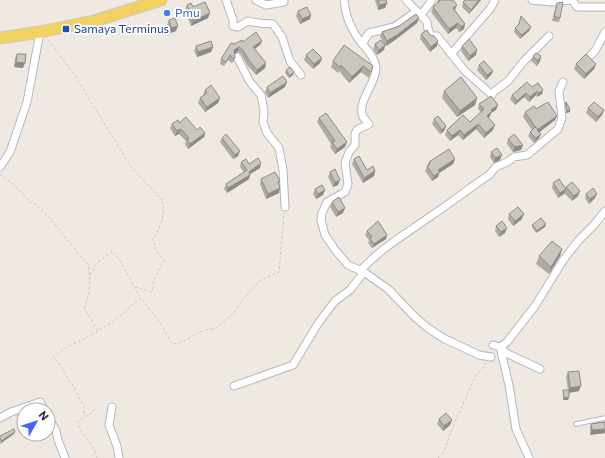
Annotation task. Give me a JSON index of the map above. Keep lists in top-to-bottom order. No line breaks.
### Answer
{"places":{"other":["Pmu"],"transit":["Samaya Terminus"]},"north":"top right"}
